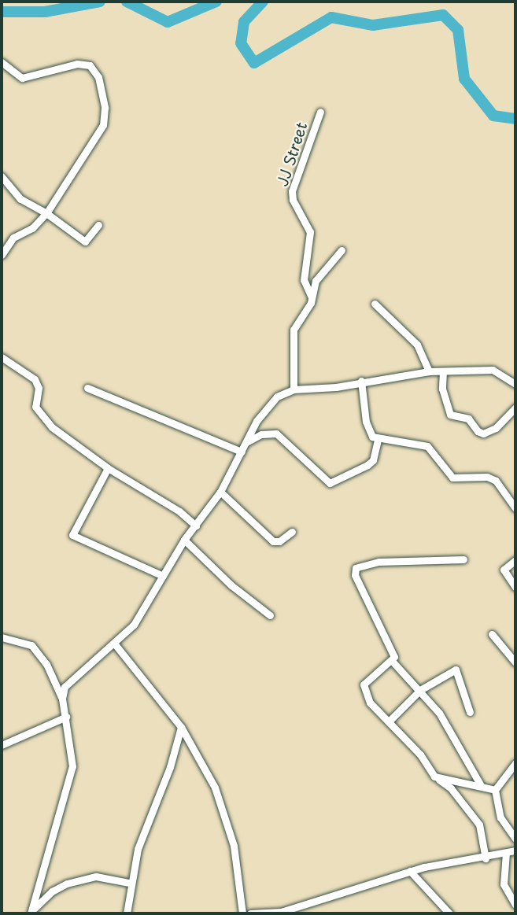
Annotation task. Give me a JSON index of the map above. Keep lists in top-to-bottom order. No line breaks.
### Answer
{"streets":{"street":["JJ Street"]}}
